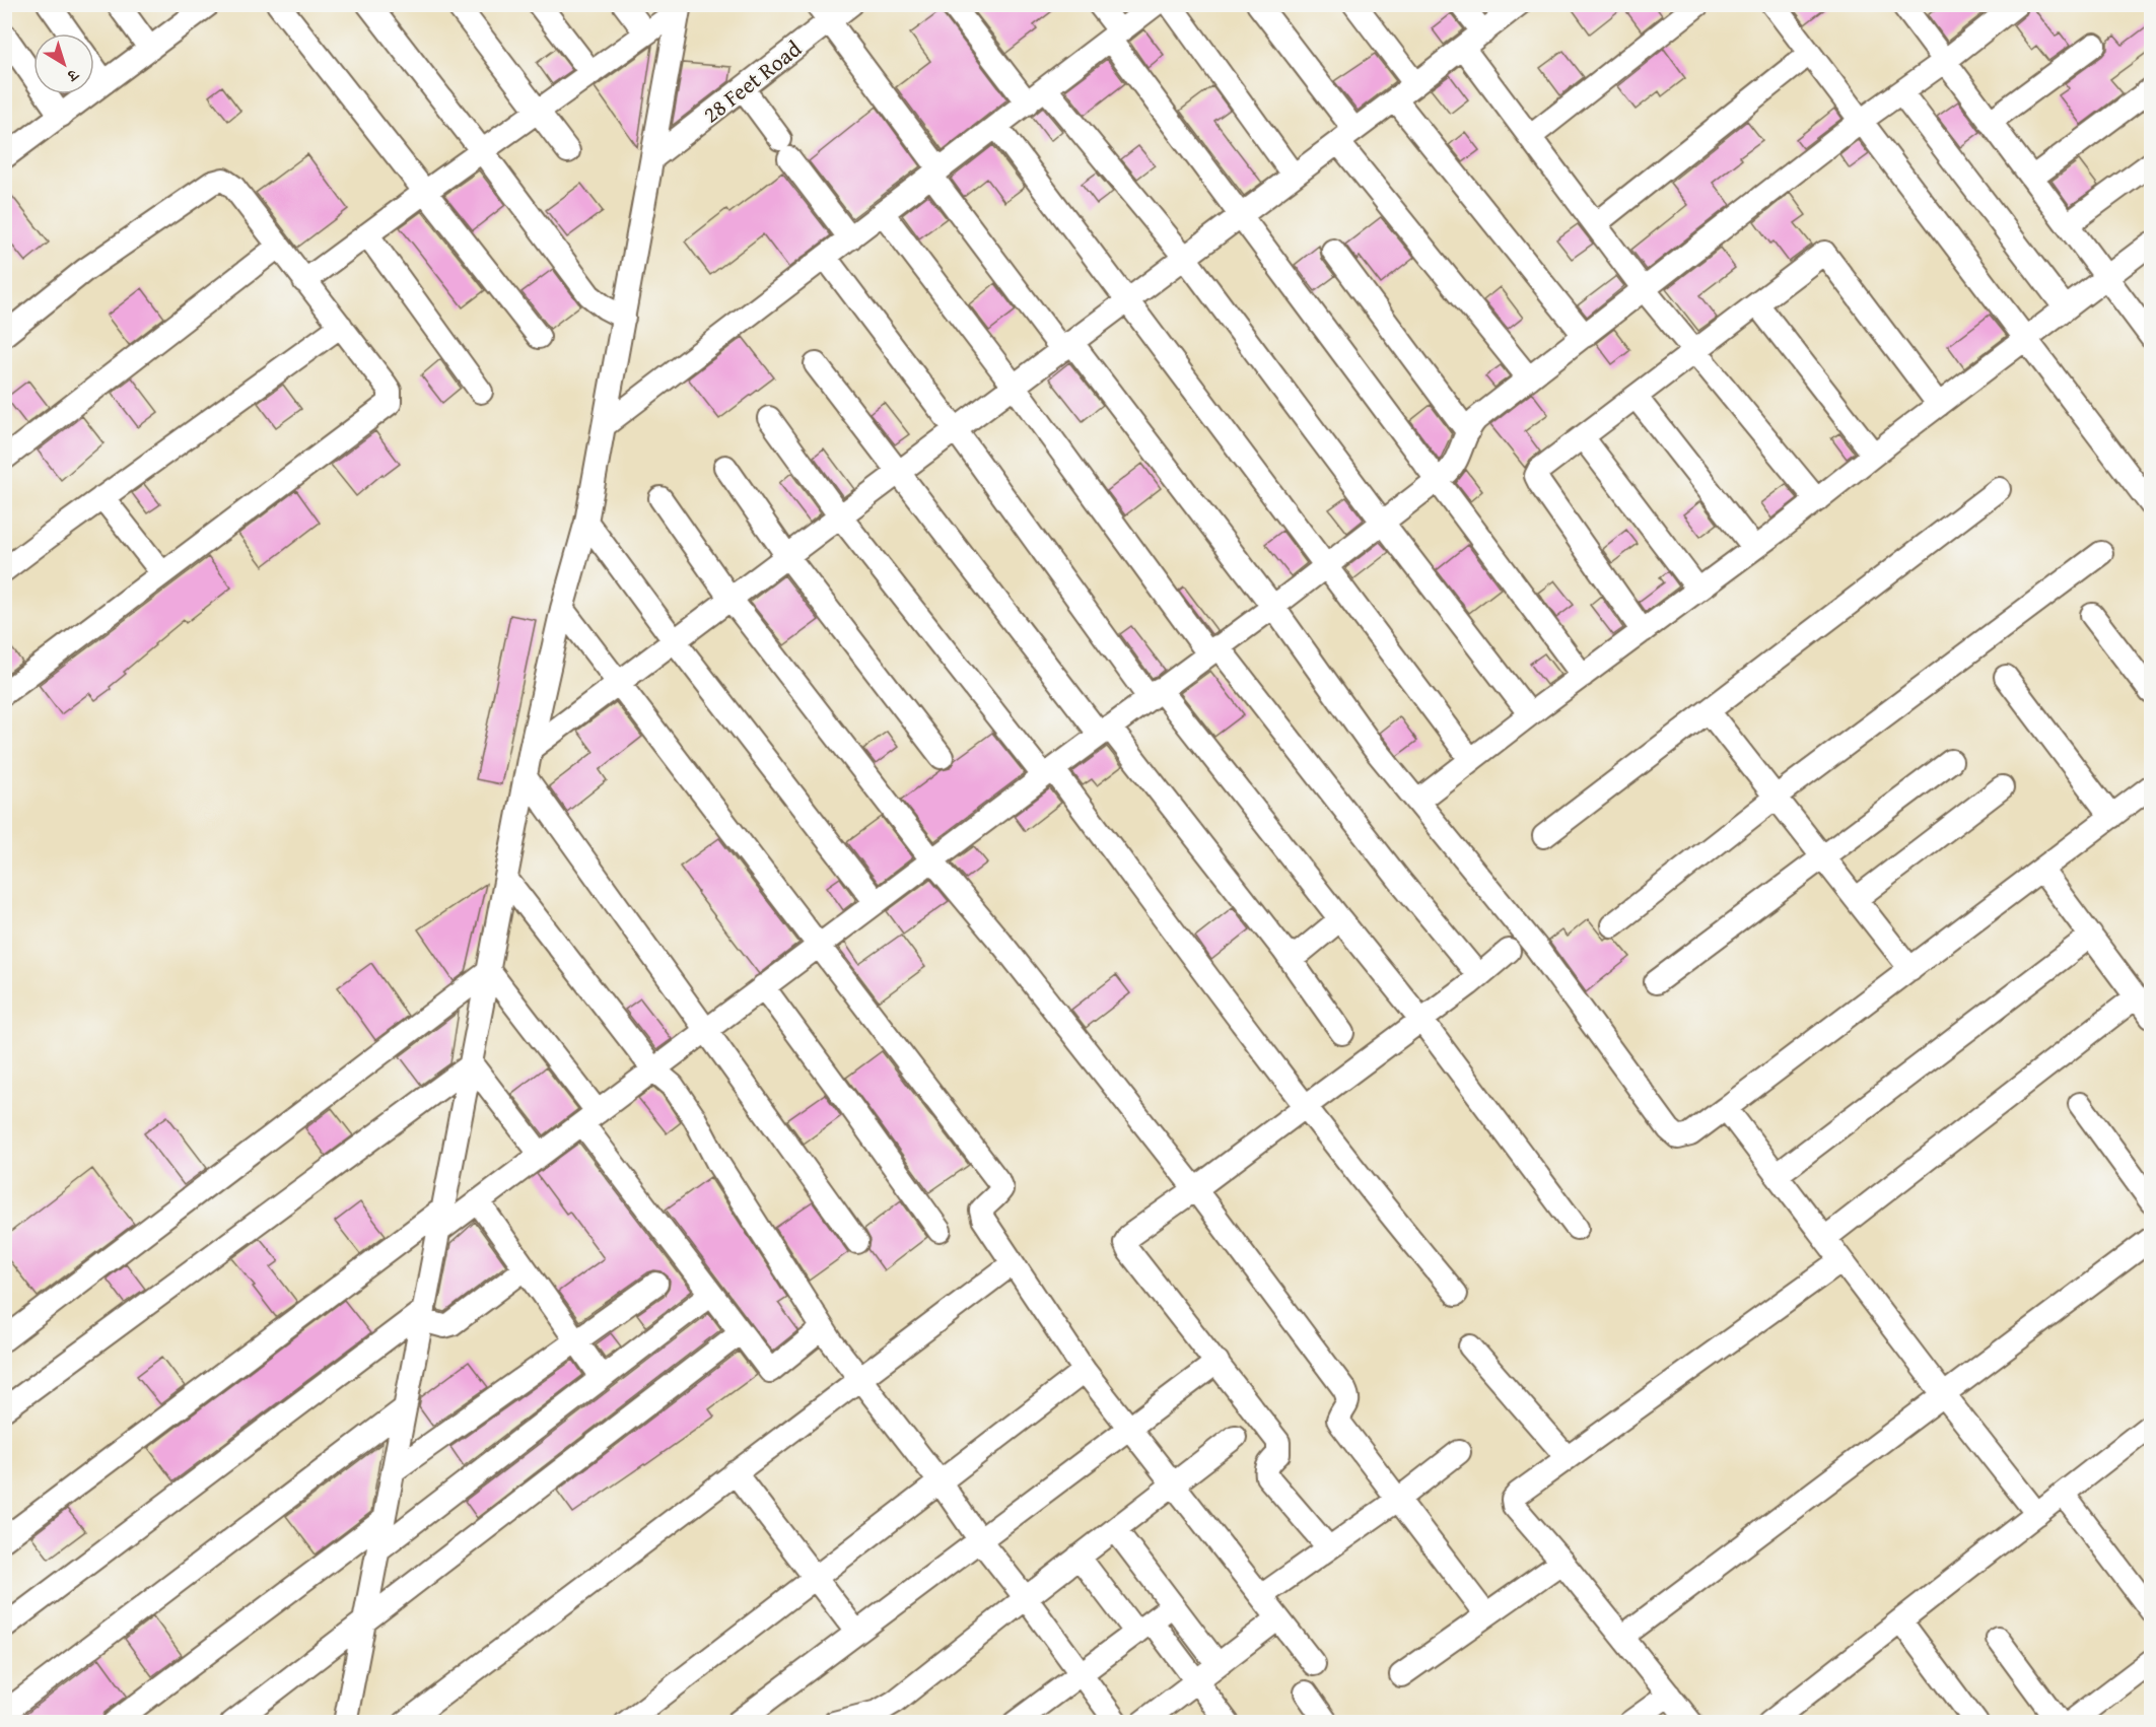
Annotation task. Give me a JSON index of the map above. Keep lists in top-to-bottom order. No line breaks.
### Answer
{"streets":{"street":["28 Feet Road"]},"north":"bottom right"}
